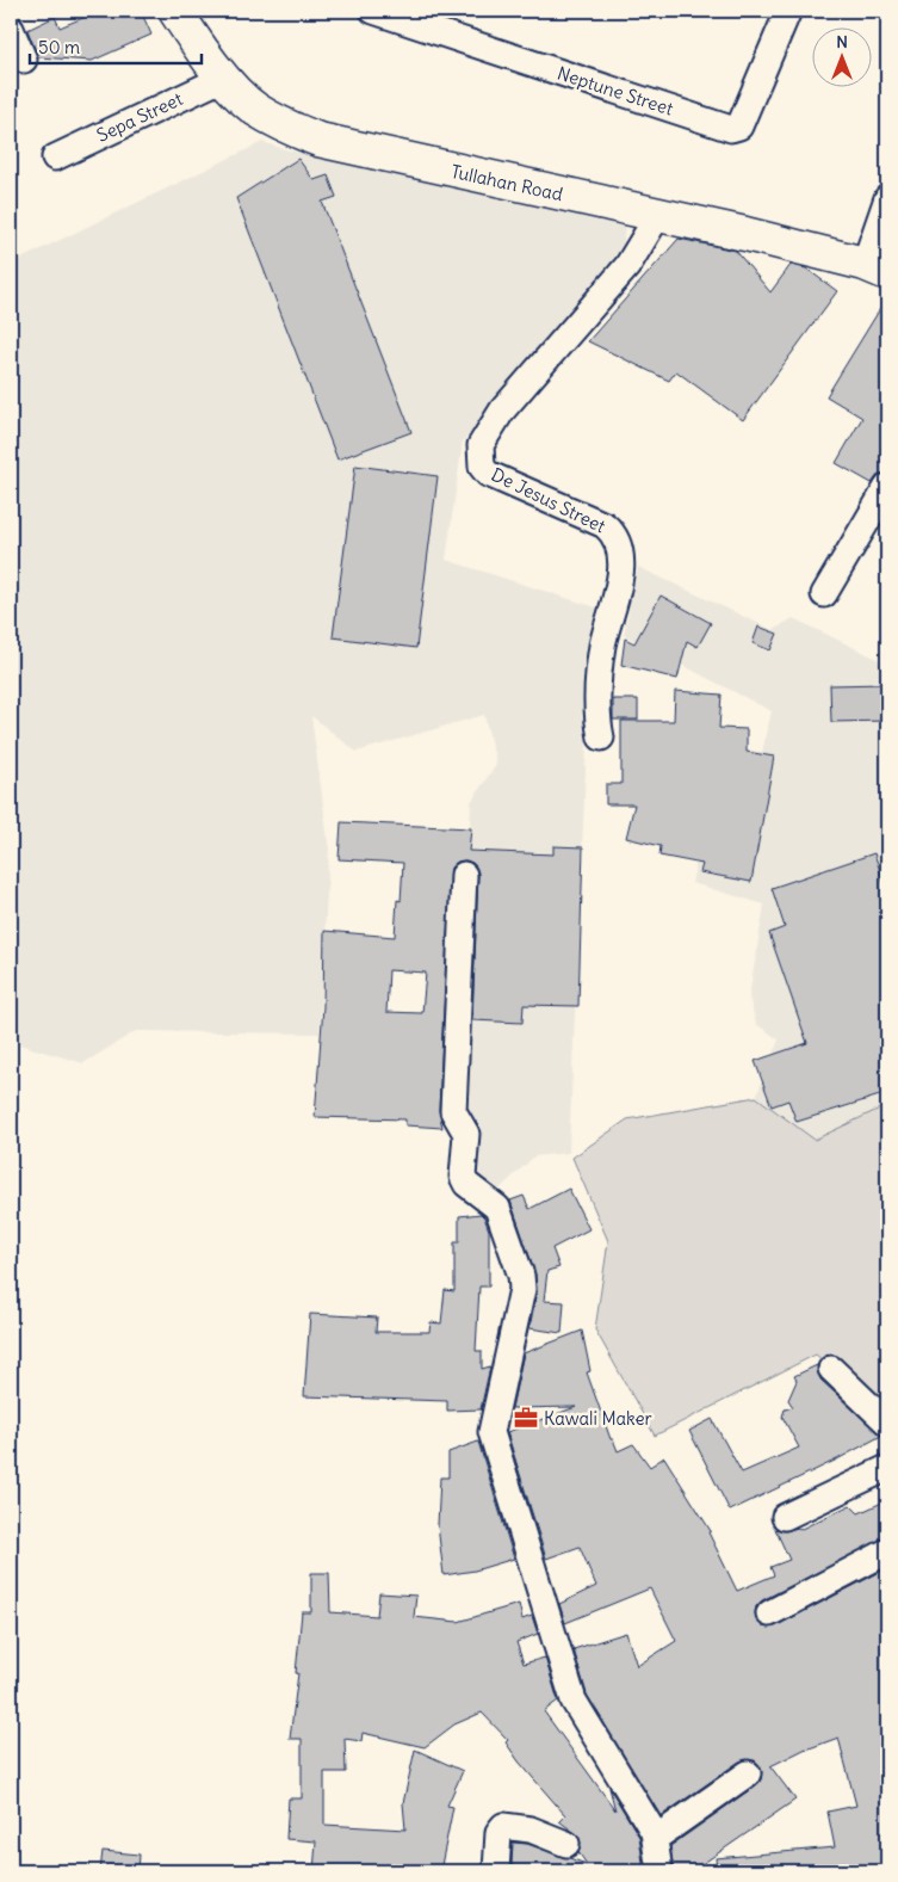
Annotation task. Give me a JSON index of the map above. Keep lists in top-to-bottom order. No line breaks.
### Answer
{"streets":{"main road":["Tullahan Road"],"street":["Neptune Street","Sepa Street","De Jesus Street"]},"crossings":[["Sepa Street","Tullahan Road"],["Tullahan Road","De Jesus Street"]],"places":{"office":["Kawali Maker"]},"scale_bar":"50 m","north":"top"}
